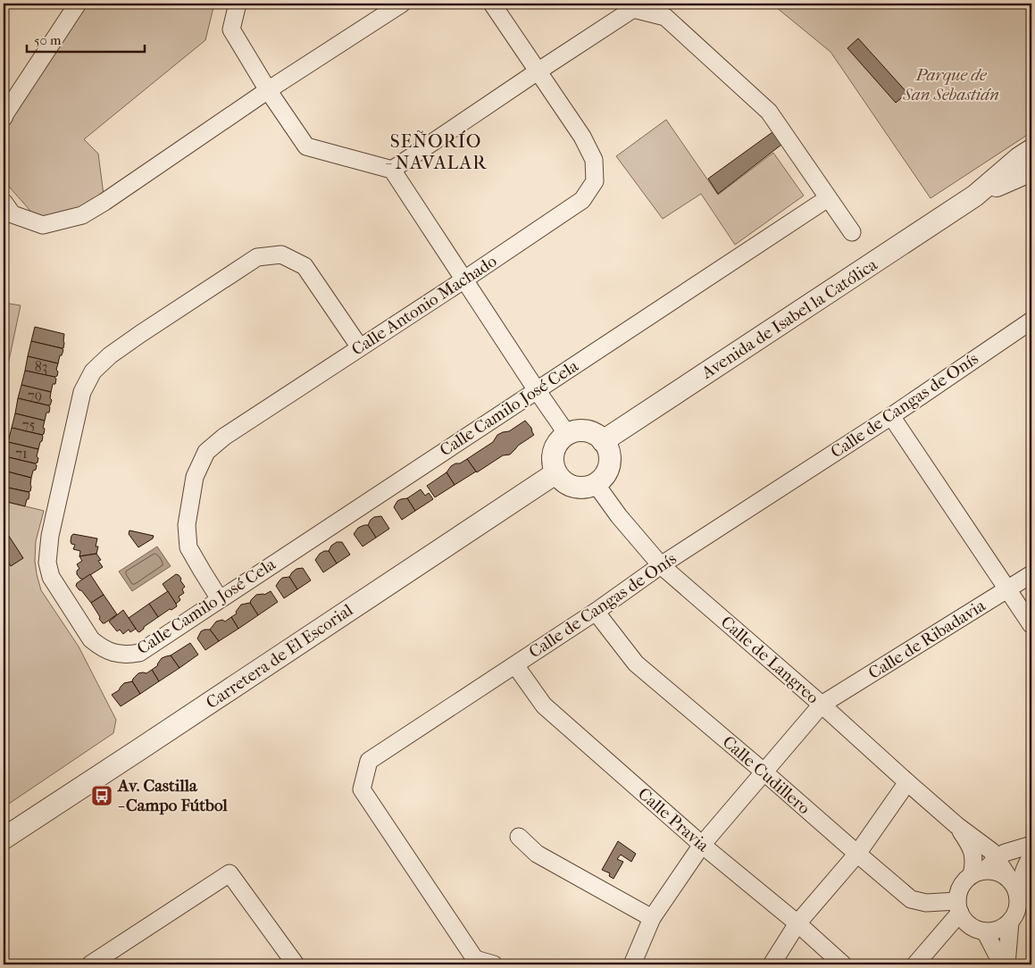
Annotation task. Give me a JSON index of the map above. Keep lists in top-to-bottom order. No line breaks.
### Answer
{"streets":{"street":["Calle Antonio Machado","Avenida de Isabel la Católica","Calle de Cangas de Onís","Calle Camilo José Cela","Calle de Ribadavia","Carretera de El Escorial","Calle de Langreo","Calle Cudillero","Calle Pravia"]},"crossings":[["Calle Antonio Machado","Calle Camilo José Cela"],["Avenida de Isabel la Católica","Carretera de El Escorial"],["Avenida de Isabel la Católica","Calle de Langreo"],["Calle de Cangas de Onís","Calle de Langreo"],["Calle de Cangas de Onís","Calle Cudillero"],["Calle de Cangas de Onís","Calle Pravia"],["Calle de Ribadavia","Calle de Langreo"],["Calle de Ribadavia","Calle Cudillero"],["Calle de Ribadavia","Calle Pravia"],["Carretera de El Escorial","Calle de Langreo"]],"districts":["SEÑORÍO - NAVALAR"],"parks":["Parque de San Sebastián"],"places":{"bus stop":["Av. Castilla - Campo Fútbol"]},"house_numbers":["83","79","75","71"],"scale_bar":"50 m"}
